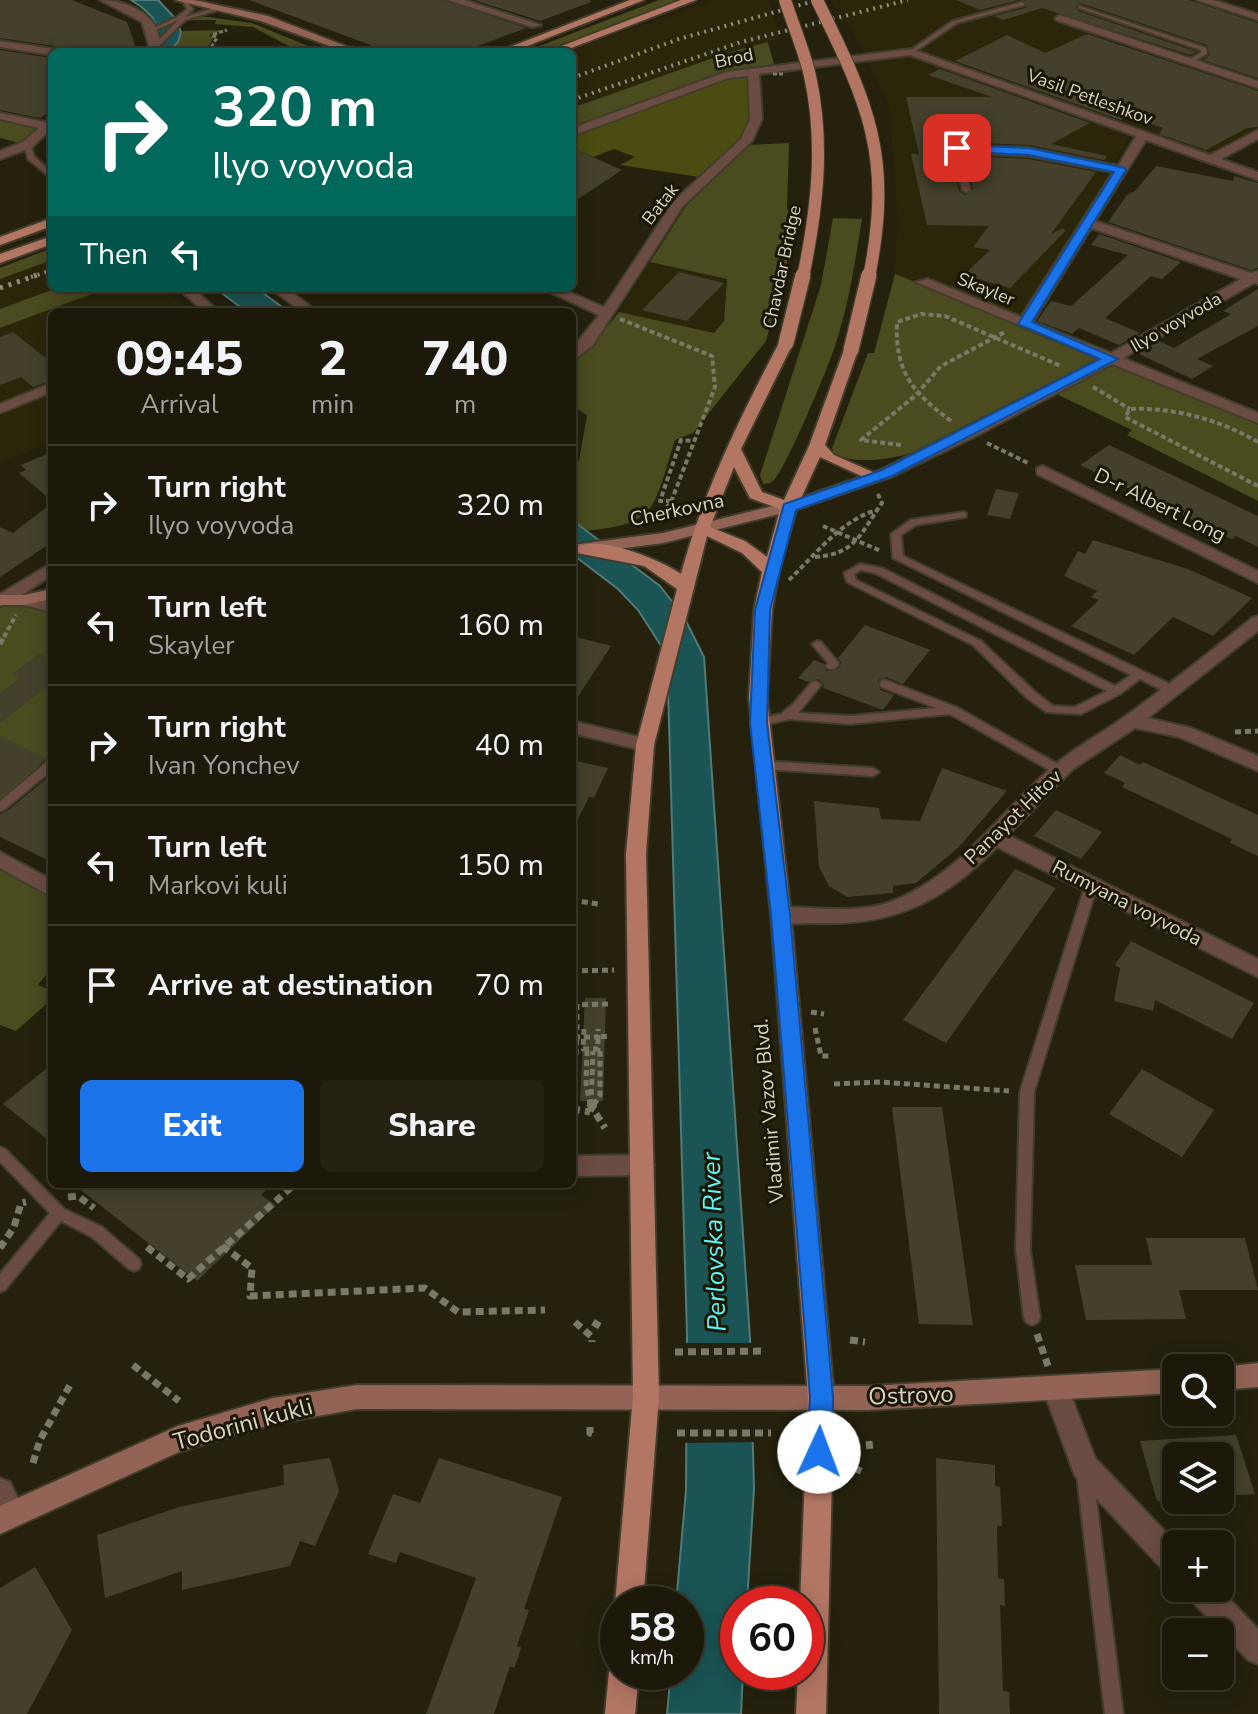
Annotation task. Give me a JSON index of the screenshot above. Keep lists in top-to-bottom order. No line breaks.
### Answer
{"streets":{"main road":["Chavdar Bridge","Vladimir Vazov Blvd."],"street":["Brod","Vasil Petleshkov","Batak","Skayler","Ilyo voyvoda","D-r Albert Long","Cherkovna","Panayot Hitov","Rumyana voyvoda","Ostrovo","Todorini kukli"]},"crossings":[["Brod","Vasil Petleshkov"],["Brod","Batak"],["Chavdar Bridge","Cherkovna"],["Skayler","Ilyo voyvoda"],["Ilyo voyvoda","Cherkovna"],["Ilyo voyvoda","Vladimir Vazov Blvd."],["Cherkovna","Vladimir Vazov Blvd."],["Panayot Hitov","Rumyana voyvoda"],["Panayot Hitov","Vladimir Vazov Blvd."],["Vladimir Vazov Blvd.","Ostrovo"],["Ostrovo","Todorini kukli"]],"water":["Perlovska River"],"page":{"turn":["320 m","Ilyo voyvoda"],"then":"Then","eta":["09:45","Arrival","2","min","740","m"],"list":[{"name":"Turn right","note":"Ilyo voyvoda","value":"320 m"},{"name":"Turn left","note":"Skayler","value":"160 m"},{"name":"Turn right","note":"Ivan Yonchev","value":"40 m"},{"name":"Turn left","note":"Markovi kuli","value":"150 m"},{"name":"Arrive at destination","value":"70 m"}],"buttons":["Exit","Share"],"map_buttons":["+","−"],"speed":"58 km/h","limit":"60"}}
